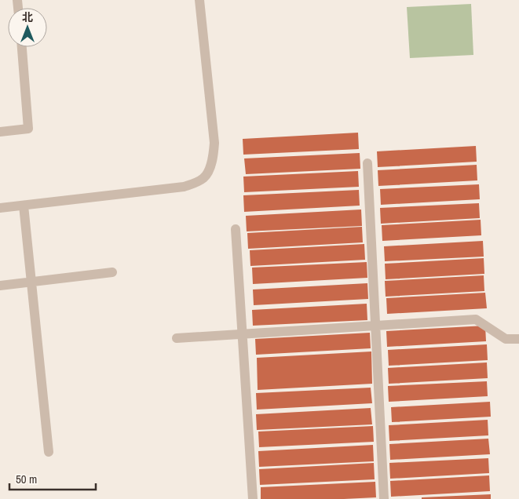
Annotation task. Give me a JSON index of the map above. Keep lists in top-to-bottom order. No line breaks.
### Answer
{"scale_bar":"50 m","north":"top"}
